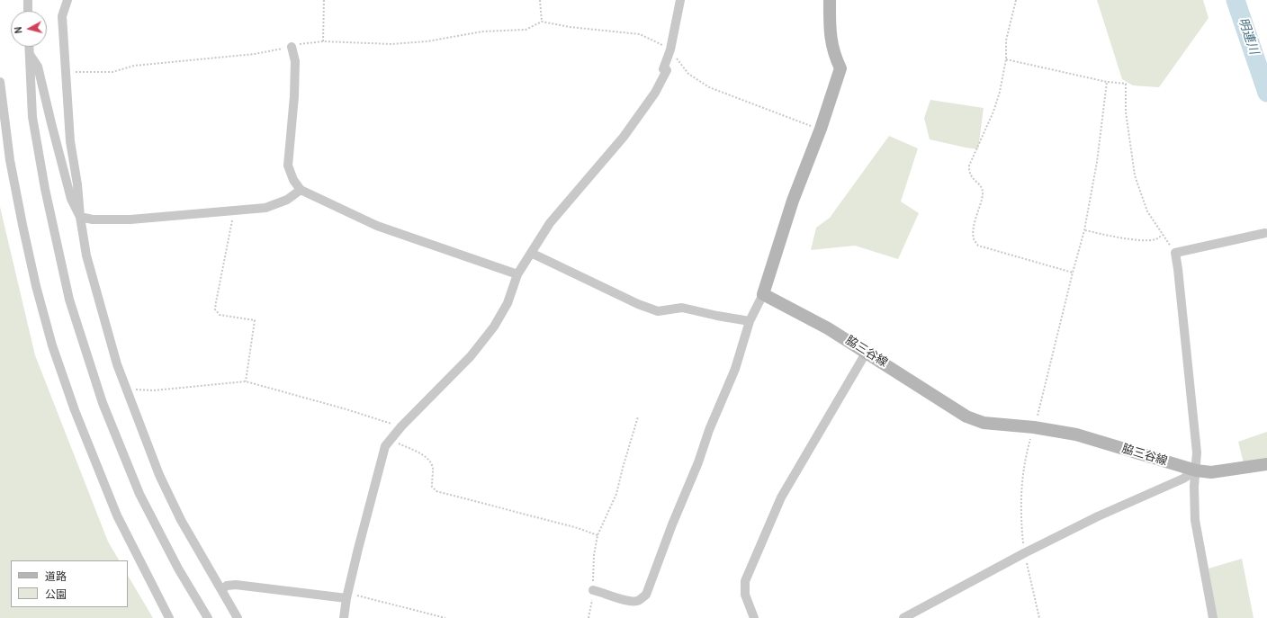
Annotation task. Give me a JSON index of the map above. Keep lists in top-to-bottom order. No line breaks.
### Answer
{"streets":{"main road":["脇三谷線"]},"water":["明連川"],"legend":["道路","公園"],"north":"left"}
